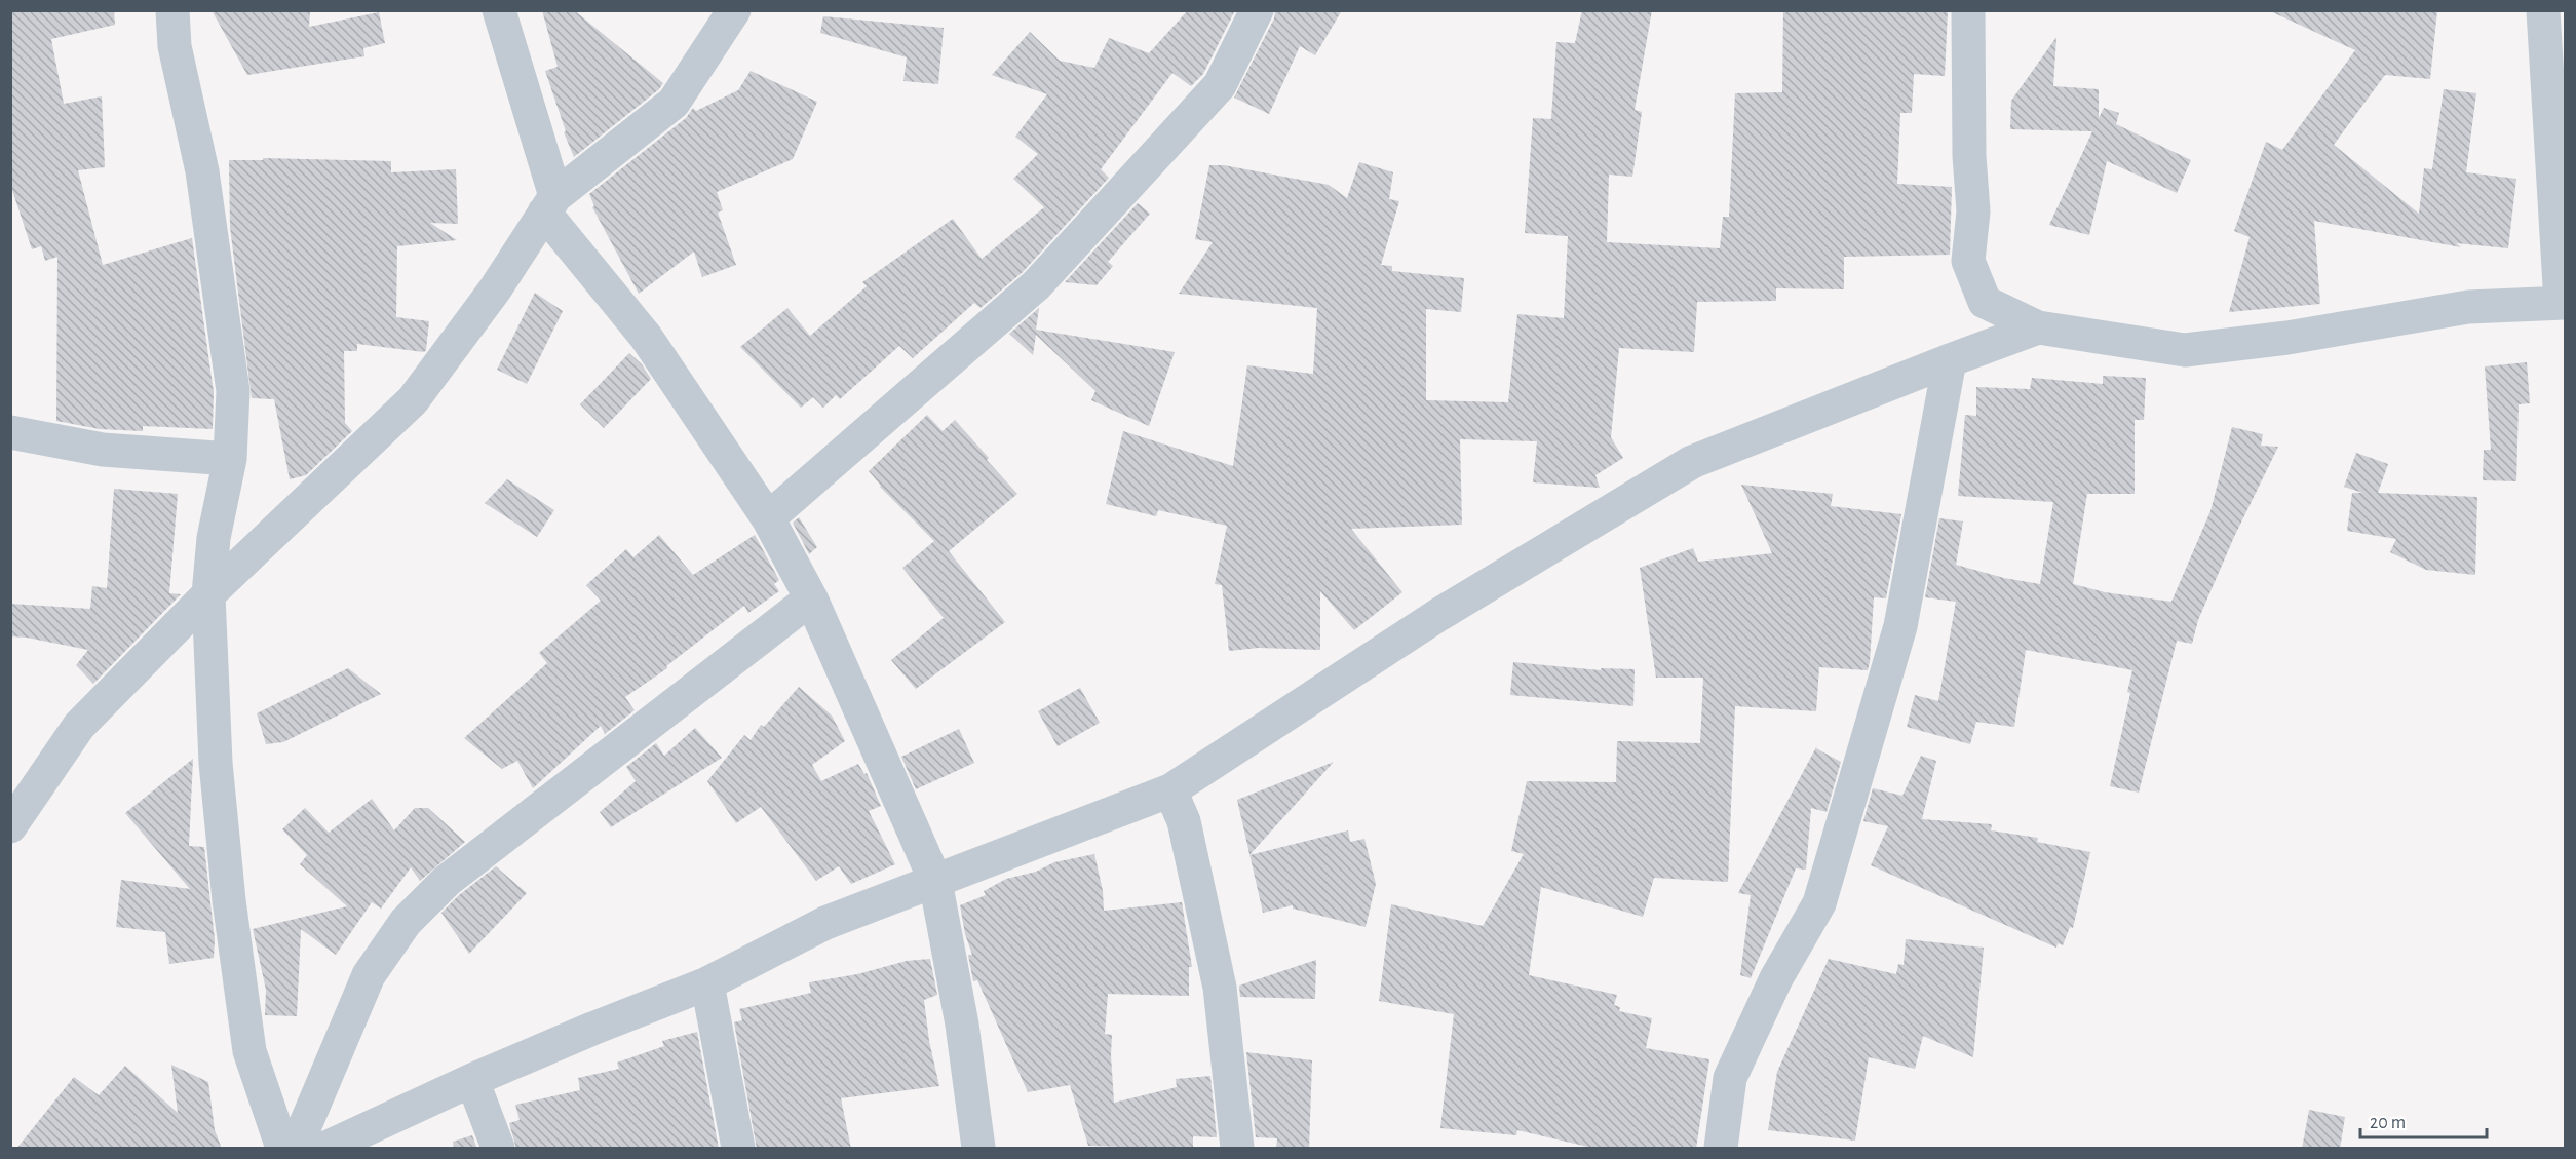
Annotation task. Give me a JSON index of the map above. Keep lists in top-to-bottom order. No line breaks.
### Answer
{"scale_bar":"20 m"}
